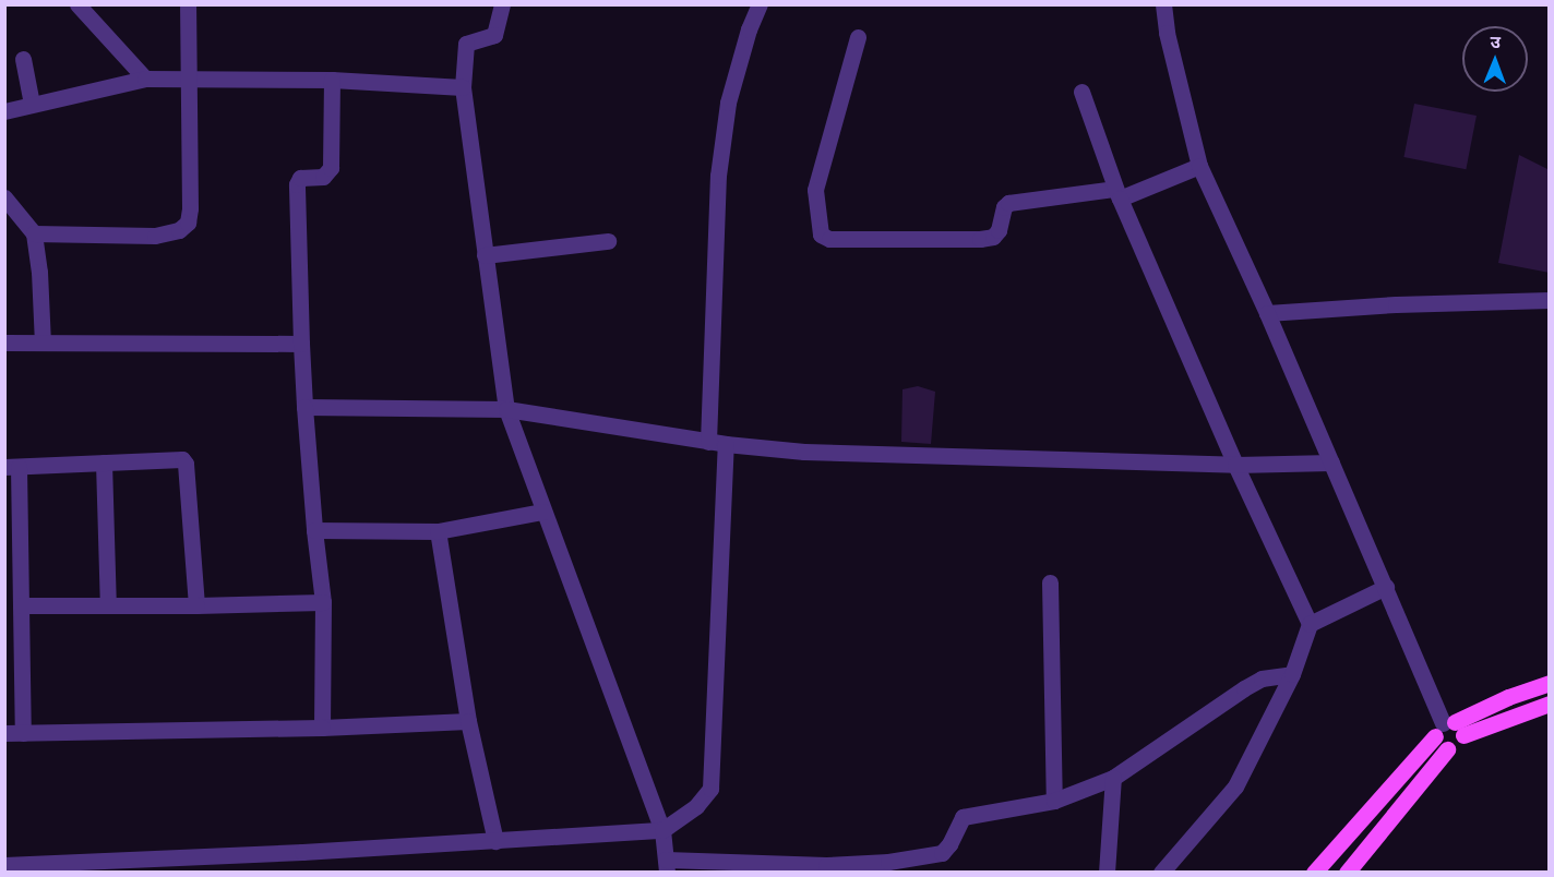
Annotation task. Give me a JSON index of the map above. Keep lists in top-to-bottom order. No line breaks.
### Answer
{"north":"top"}
